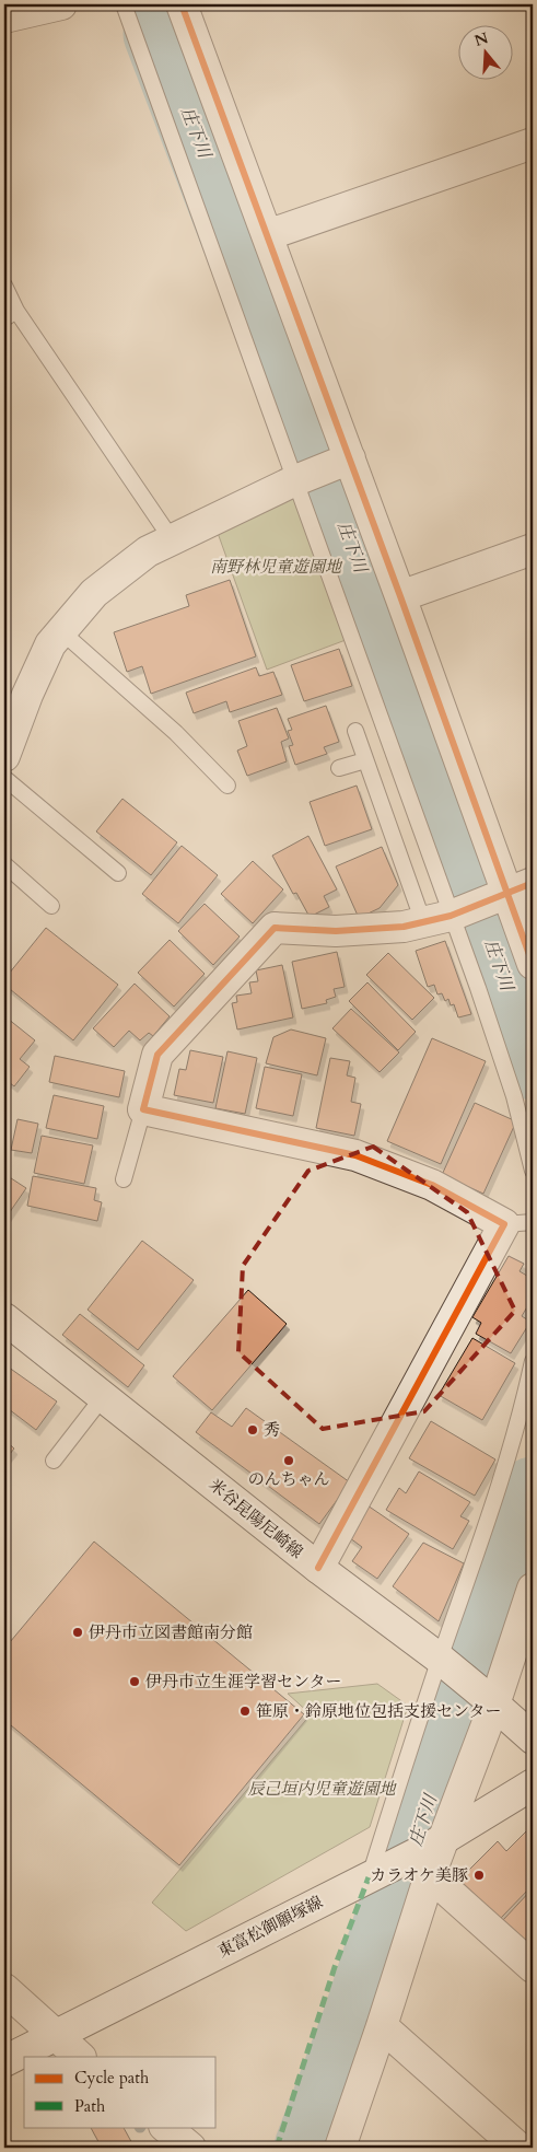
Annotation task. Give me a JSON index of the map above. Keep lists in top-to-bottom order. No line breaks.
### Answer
{"streets":{"street":["米谷昆陽尼崎線","東富松御願塚線"]},"water":["庄下川"],"parks":["南野林児童遊園地","辰己垣内児童遊園地"],"places":["秀","のんちゃん","伊丹市立図書館南分館","伊丹市立生涯学習センター","笹原・鈴原地位包括支援センター","カラオケ美豚"],"legend":["Cycle path","Path"],"north":"top"}
